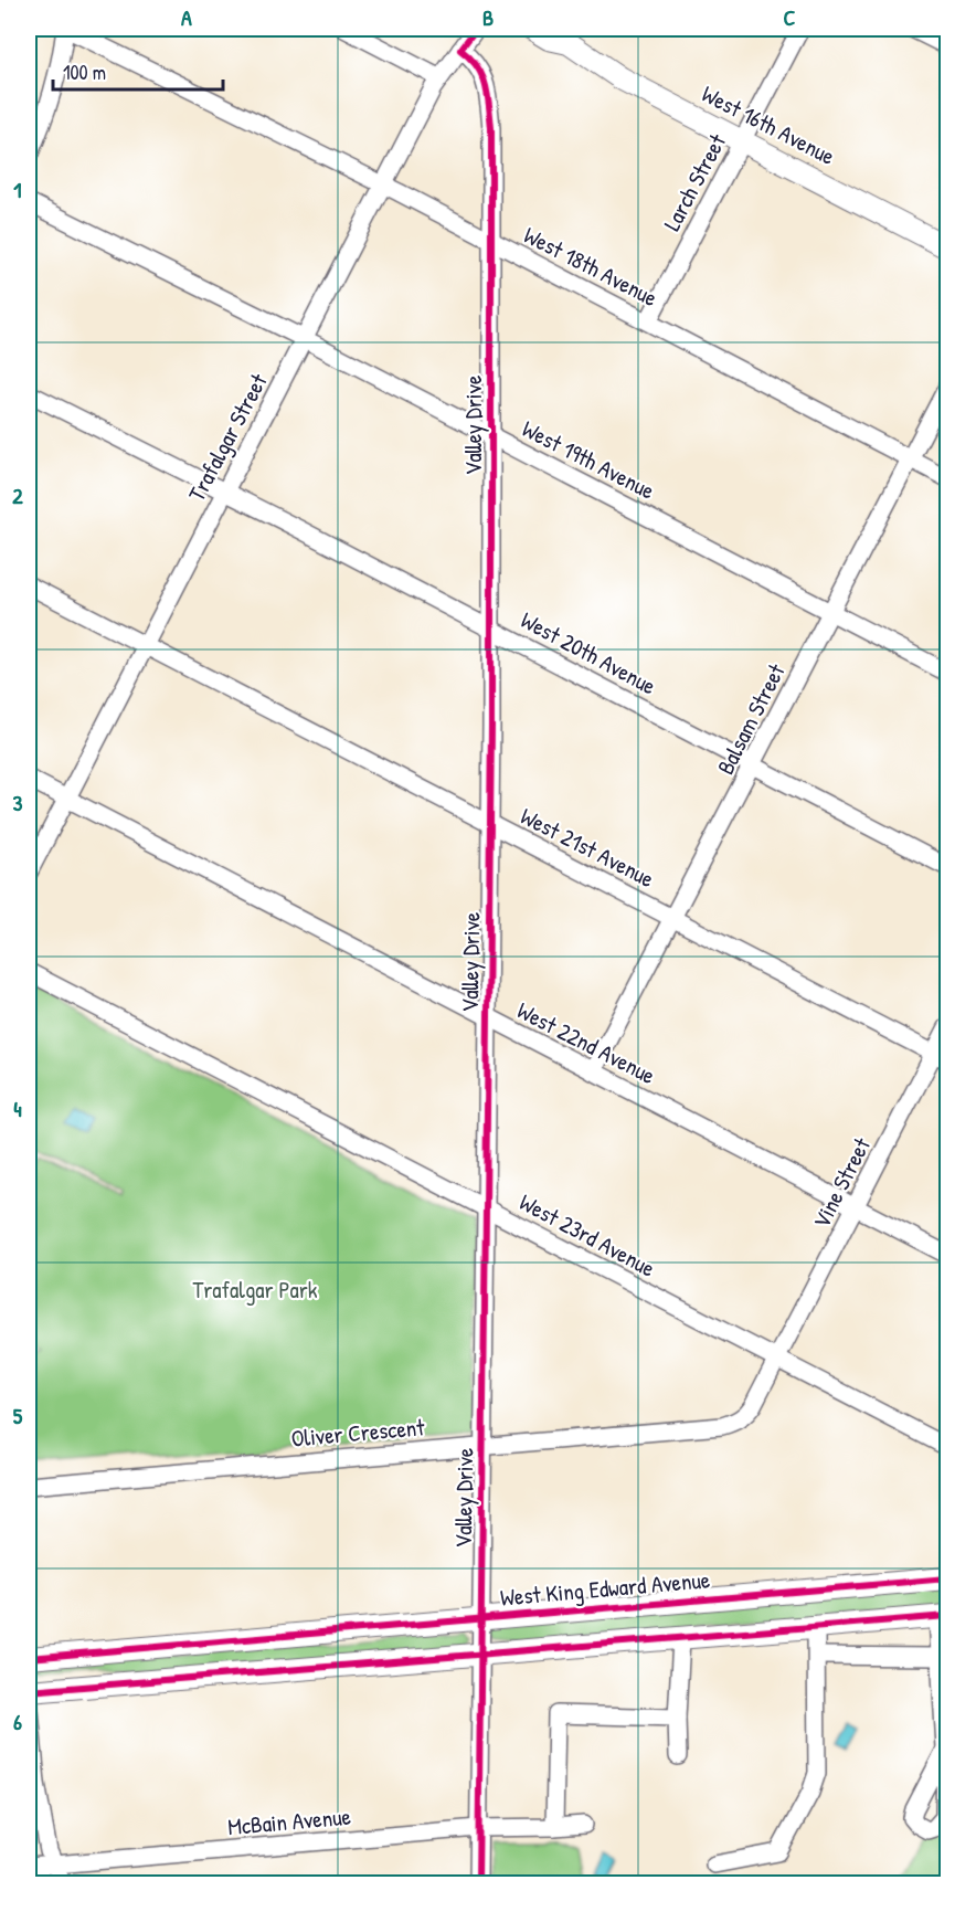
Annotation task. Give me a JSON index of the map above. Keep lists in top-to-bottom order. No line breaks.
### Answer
{"streets":{"main road":["West 16th Avenue","West King Edward Avenue"],"street":["Larch Street","West 18th Avenue","Valley Drive","Trafalgar Street","West 19th Avenue","West 20th Avenue","Balsam Street","West 21st Avenue","West 22nd Avenue","Vine Street","West 23rd Avenue","Oliver Crescent","McBain Avenue"]},"crossings":[["West 16th Avenue","Larch Street"],["Larch Street","West 18th Avenue"],["West 18th Avenue","Valley Drive"],["West 18th Avenue","Trafalgar Street"],["West 18th Avenue","Balsam Street"],["Valley Drive","Trafalgar Street"],["Valley Drive","West 19th Avenue"],["Valley Drive","West 20th Avenue"],["Valley Drive","West 21st Avenue"],["Valley Drive","West 22nd Avenue"],["Valley Drive","West 23rd Avenue"],["Valley Drive","Oliver Crescent"],["Valley Drive","West King Edward Avenue"],["Valley Drive","McBain Avenue"],["Trafalgar Street","West 19th Avenue"],["Trafalgar Street","West 20th Avenue"],["Trafalgar Street","West 21st Avenue"],["Trafalgar Street","West 22nd Avenue"],["West 19th Avenue","Balsam Street"],["West 20th Avenue","Balsam Street"],["Balsam Street","West 21st Avenue"],["Balsam Street","West 22nd Avenue"],["West 21st Avenue","Vine Street"],["West 22nd Avenue","Vine Street"],["Vine Street","West 23rd Avenue"],["Vine Street","Oliver Crescent"],["West 23rd Avenue","Oliver Crescent"]],"parks":["Trafalgar Park"],"scale_bar":"100 m","grid":{"columns":["A","B","C"],"rows":["1","2","3","4","5","6"]}}
